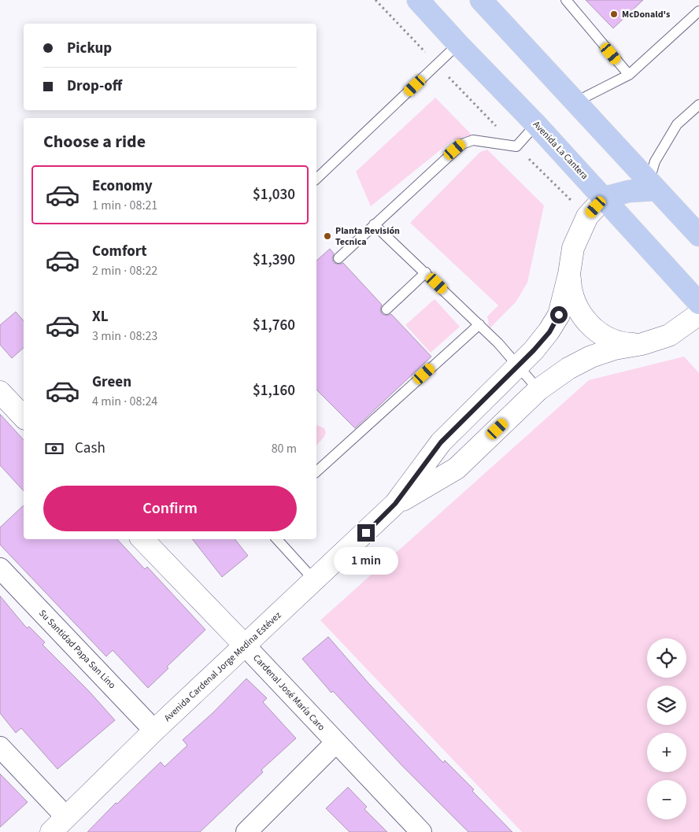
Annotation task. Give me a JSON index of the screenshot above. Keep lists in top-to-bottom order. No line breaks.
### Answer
{"streets":{"highway":["Avenida La Cantera"],"street":["Su Santidad Papa San Lino","Avenida Cardenal Jorge Medina Estévez","Cardenal José María Caro"]},"crossings":[["Avenida La Cantera","Avenida Cardenal Jorge Medina Estévez"],["Su Santidad Papa San Lino","Avenida Cardenal Jorge Medina Estévez"],["Avenida Cardenal Jorge Medina Estévez","Cardenal José María Caro"]],"places":["McDonald's","Planta Revisión Tecnica"],"page":{"banner":["Pickup","Drop-off"],"heading":"Choose a ride","list":[{"name":"Economy","note":"1 min · 08:21","value":"$1,030"},{"name":"Comfort","note":"2 min · 08:22","value":"$1,390"},{"name":"XL","note":"3 min · 08:23","value":"$1,760"},{"name":"Green","note":"4 min · 08:24","value":"$1,160"}],"pay":["Cash","80 m"],"buttons":"Confirm","bubble":"1 min","map_buttons":["+","−"]}}
